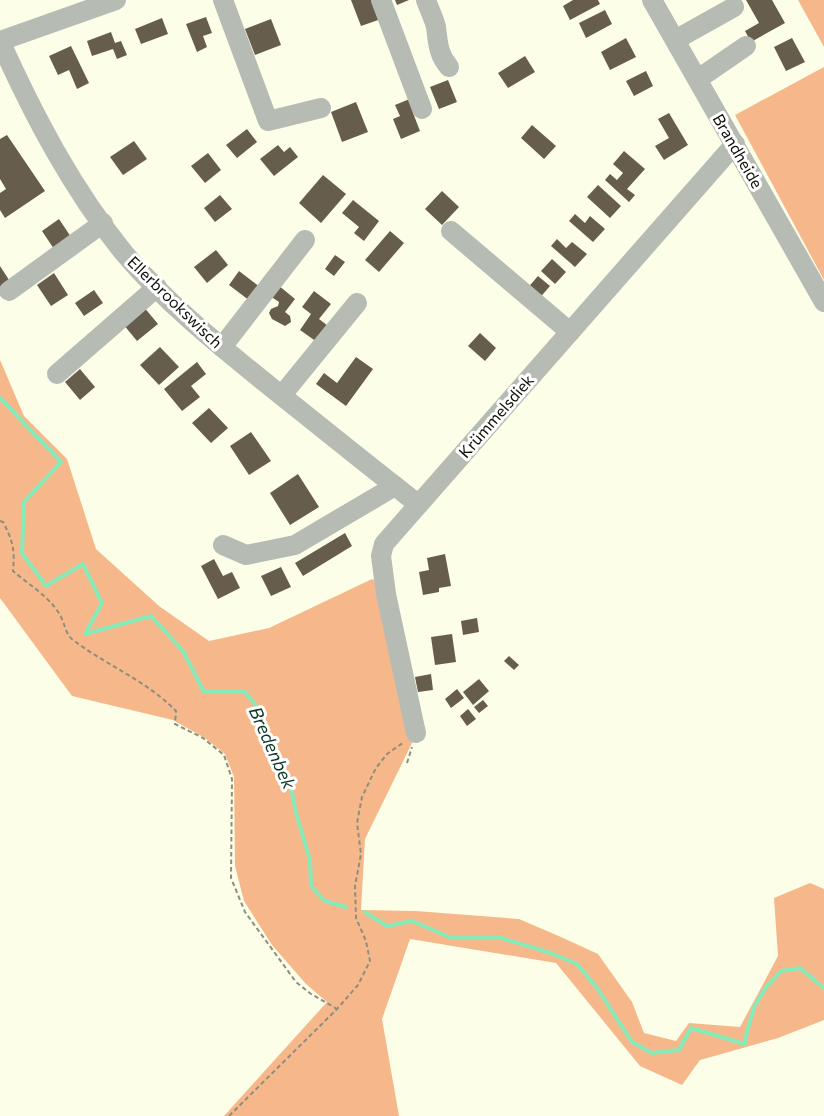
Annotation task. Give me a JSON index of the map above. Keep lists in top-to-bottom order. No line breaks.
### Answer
{"streets":{"street":["Brandheide","Ellerbrookswisch","Krümmelsdiek"]},"crossings":[["Brandheide","Krümmelsdiek"],["Ellerbrookswisch","Krümmelsdiek"]],"water":["Bredenbek"]}
